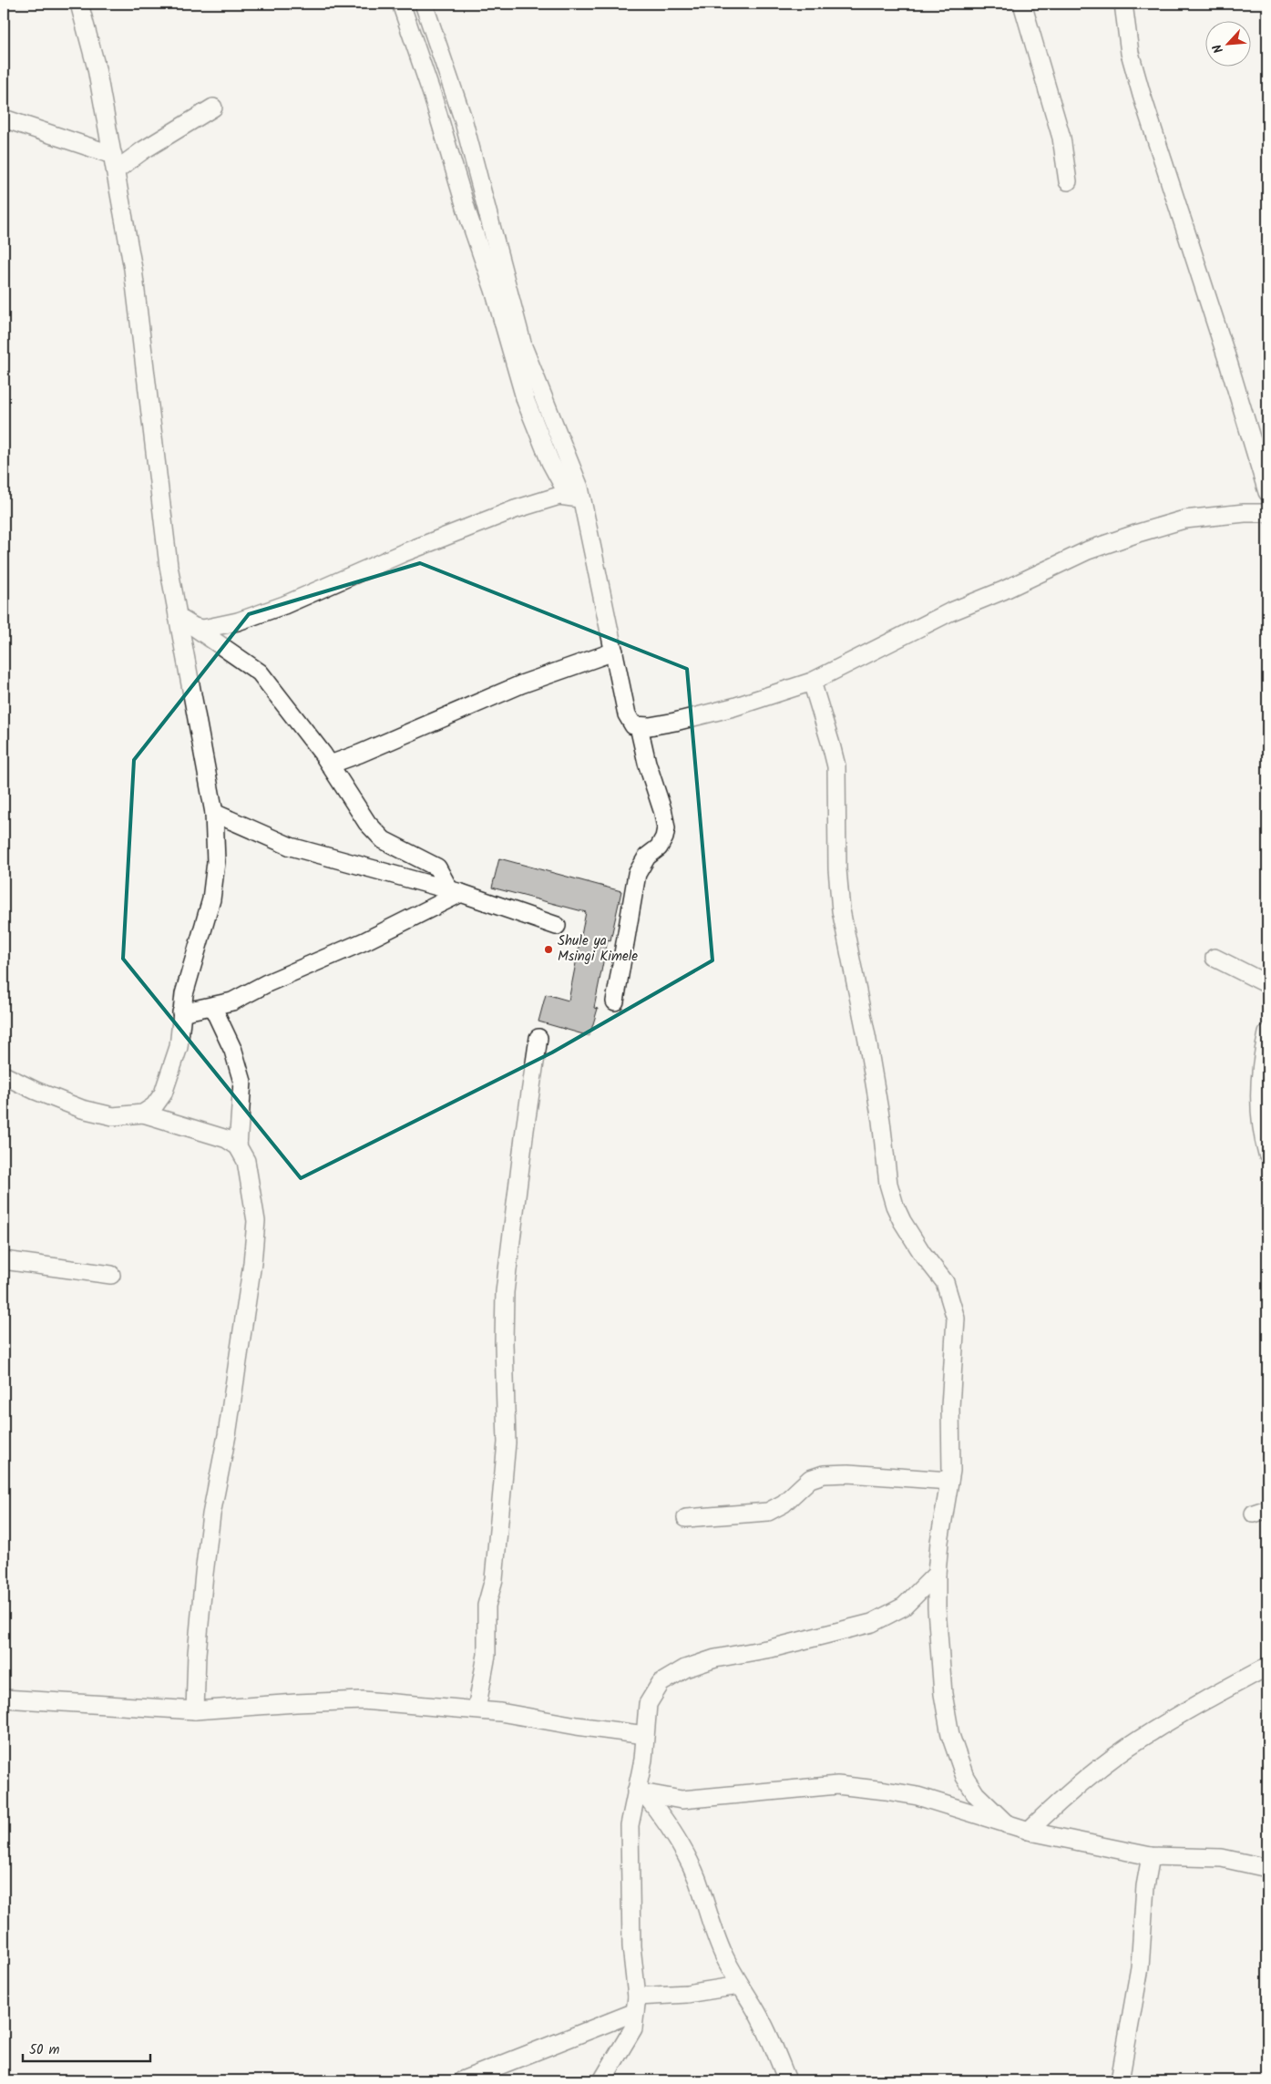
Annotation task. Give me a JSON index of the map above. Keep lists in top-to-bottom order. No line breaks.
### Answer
{"places":["Shule ya Msingi Kimele"],"scale_bar":"50 m","north":"bottom left"}
